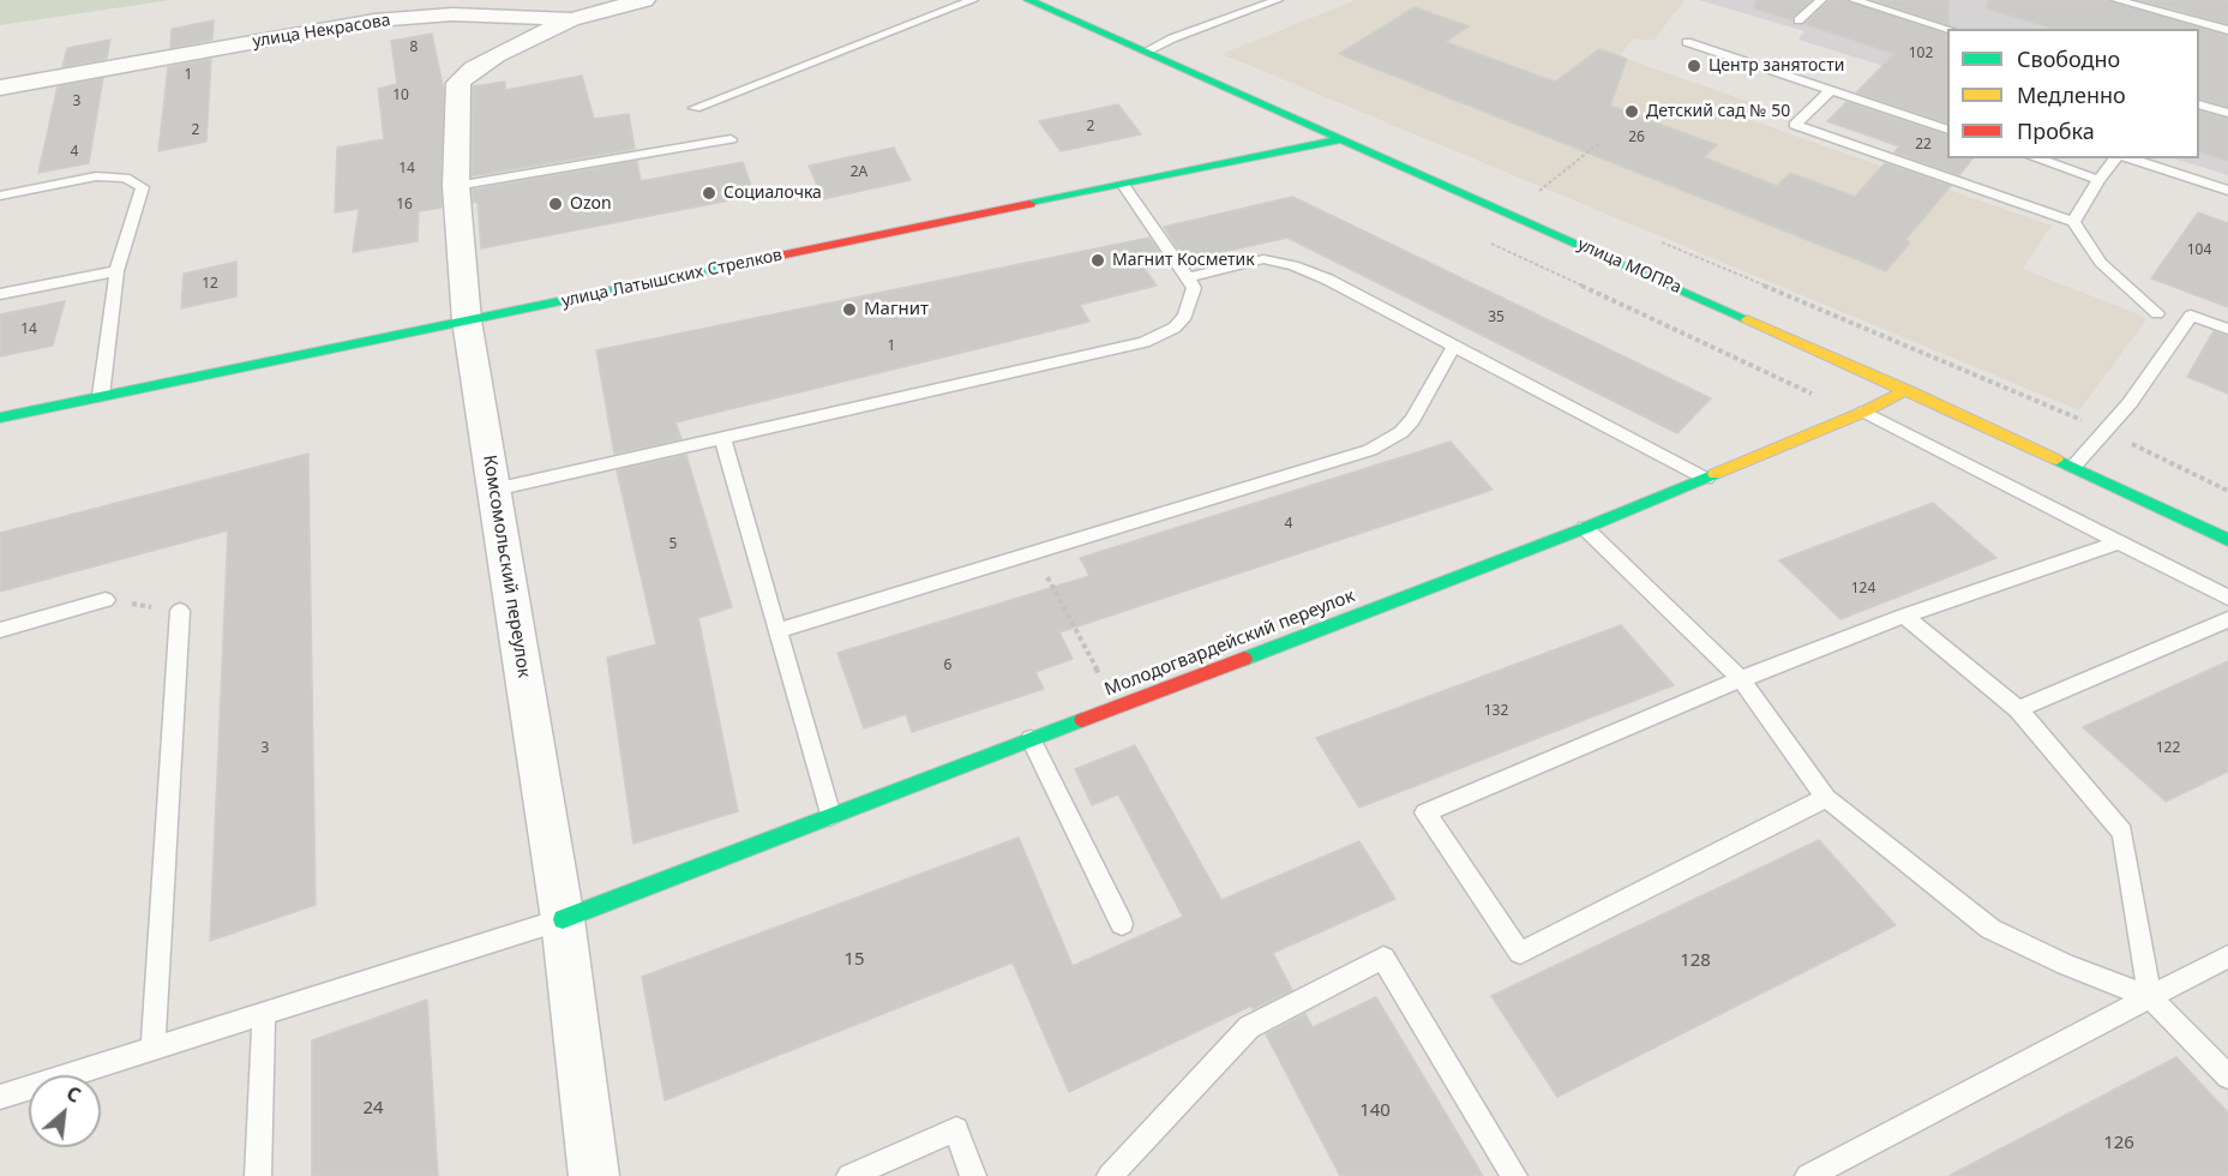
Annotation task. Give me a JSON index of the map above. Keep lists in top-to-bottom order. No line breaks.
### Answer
{"streets":{"street":["улица Некрасова","улица МОПРа","улица Латышских Стрелков","Комсомольский переулок","Молодогвардейский переулок"]},"crossings":[["улица Некрасова","Комсомольский переулок"],["улица МОПРа","улица Латышских Стрелков"],["улица МОПРа","Молодогвардейский переулок"],["улица Латышских Стрелков","Комсомольский переулок"],["Комсомольский переулок","Молодогвардейский переулок"]],"places":["Центр занятости","Детский сад № 50","Социалочка","Ozon","Магнит Косметик","Магнит"],"house_numbers":["8","102","1","10","3","2","2","26","22","4","14","2А","16","104","12","35","14","1","4","5","124","6","132","3","122","15","128","24","140","126"],"legend":["Свободно","Медленно","Пробка"],"north":"top right"}
